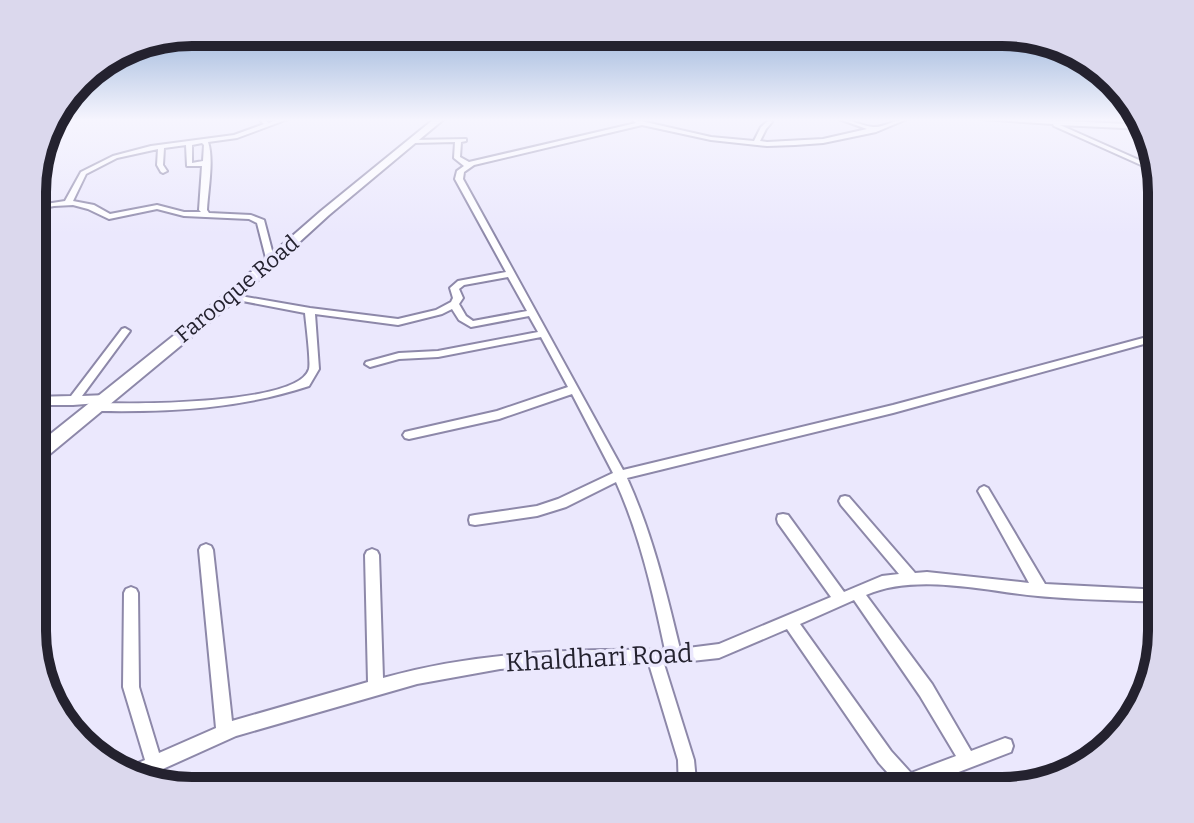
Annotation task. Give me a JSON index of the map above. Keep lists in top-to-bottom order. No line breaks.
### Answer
{"streets":{"main road":["Farooque Road"],"street":["Khaldhari Road"]}}
